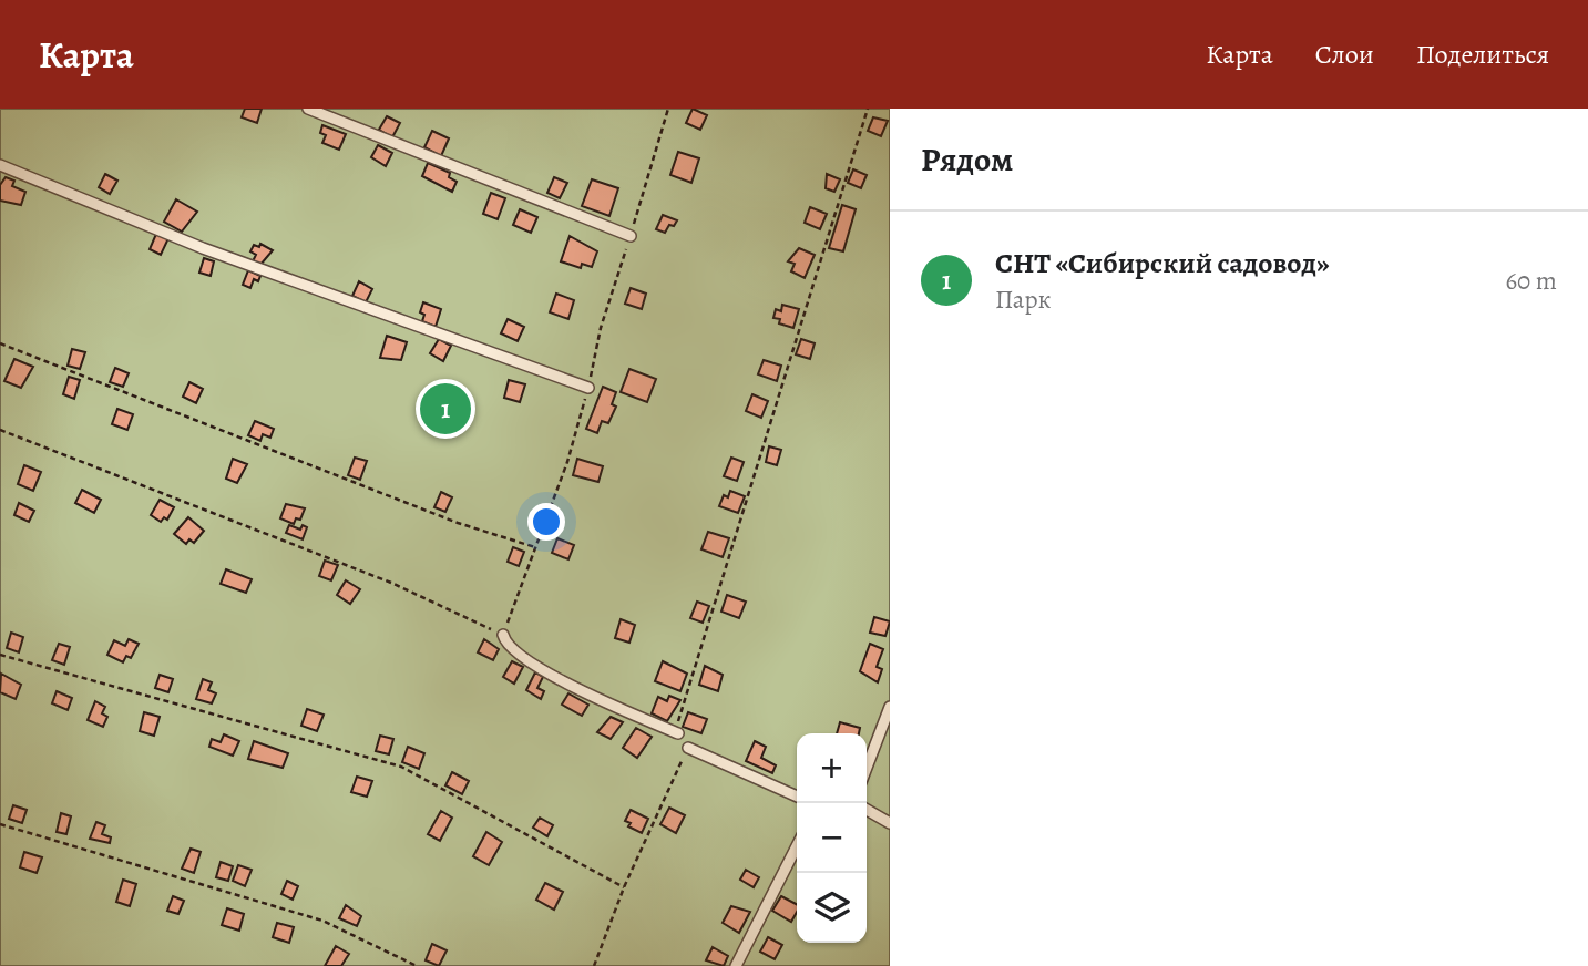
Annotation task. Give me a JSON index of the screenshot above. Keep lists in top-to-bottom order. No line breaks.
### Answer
{"page":{"header":"Карта","nav":["Карта","Слои","Поделиться"],"heading":"Рядом","list":[{"mark":"1","name":"СНТ «Сибирский садовод»","note":"Парк","value":"60 m"}],"pins":"1","map_buttons":["+","−"]}}
